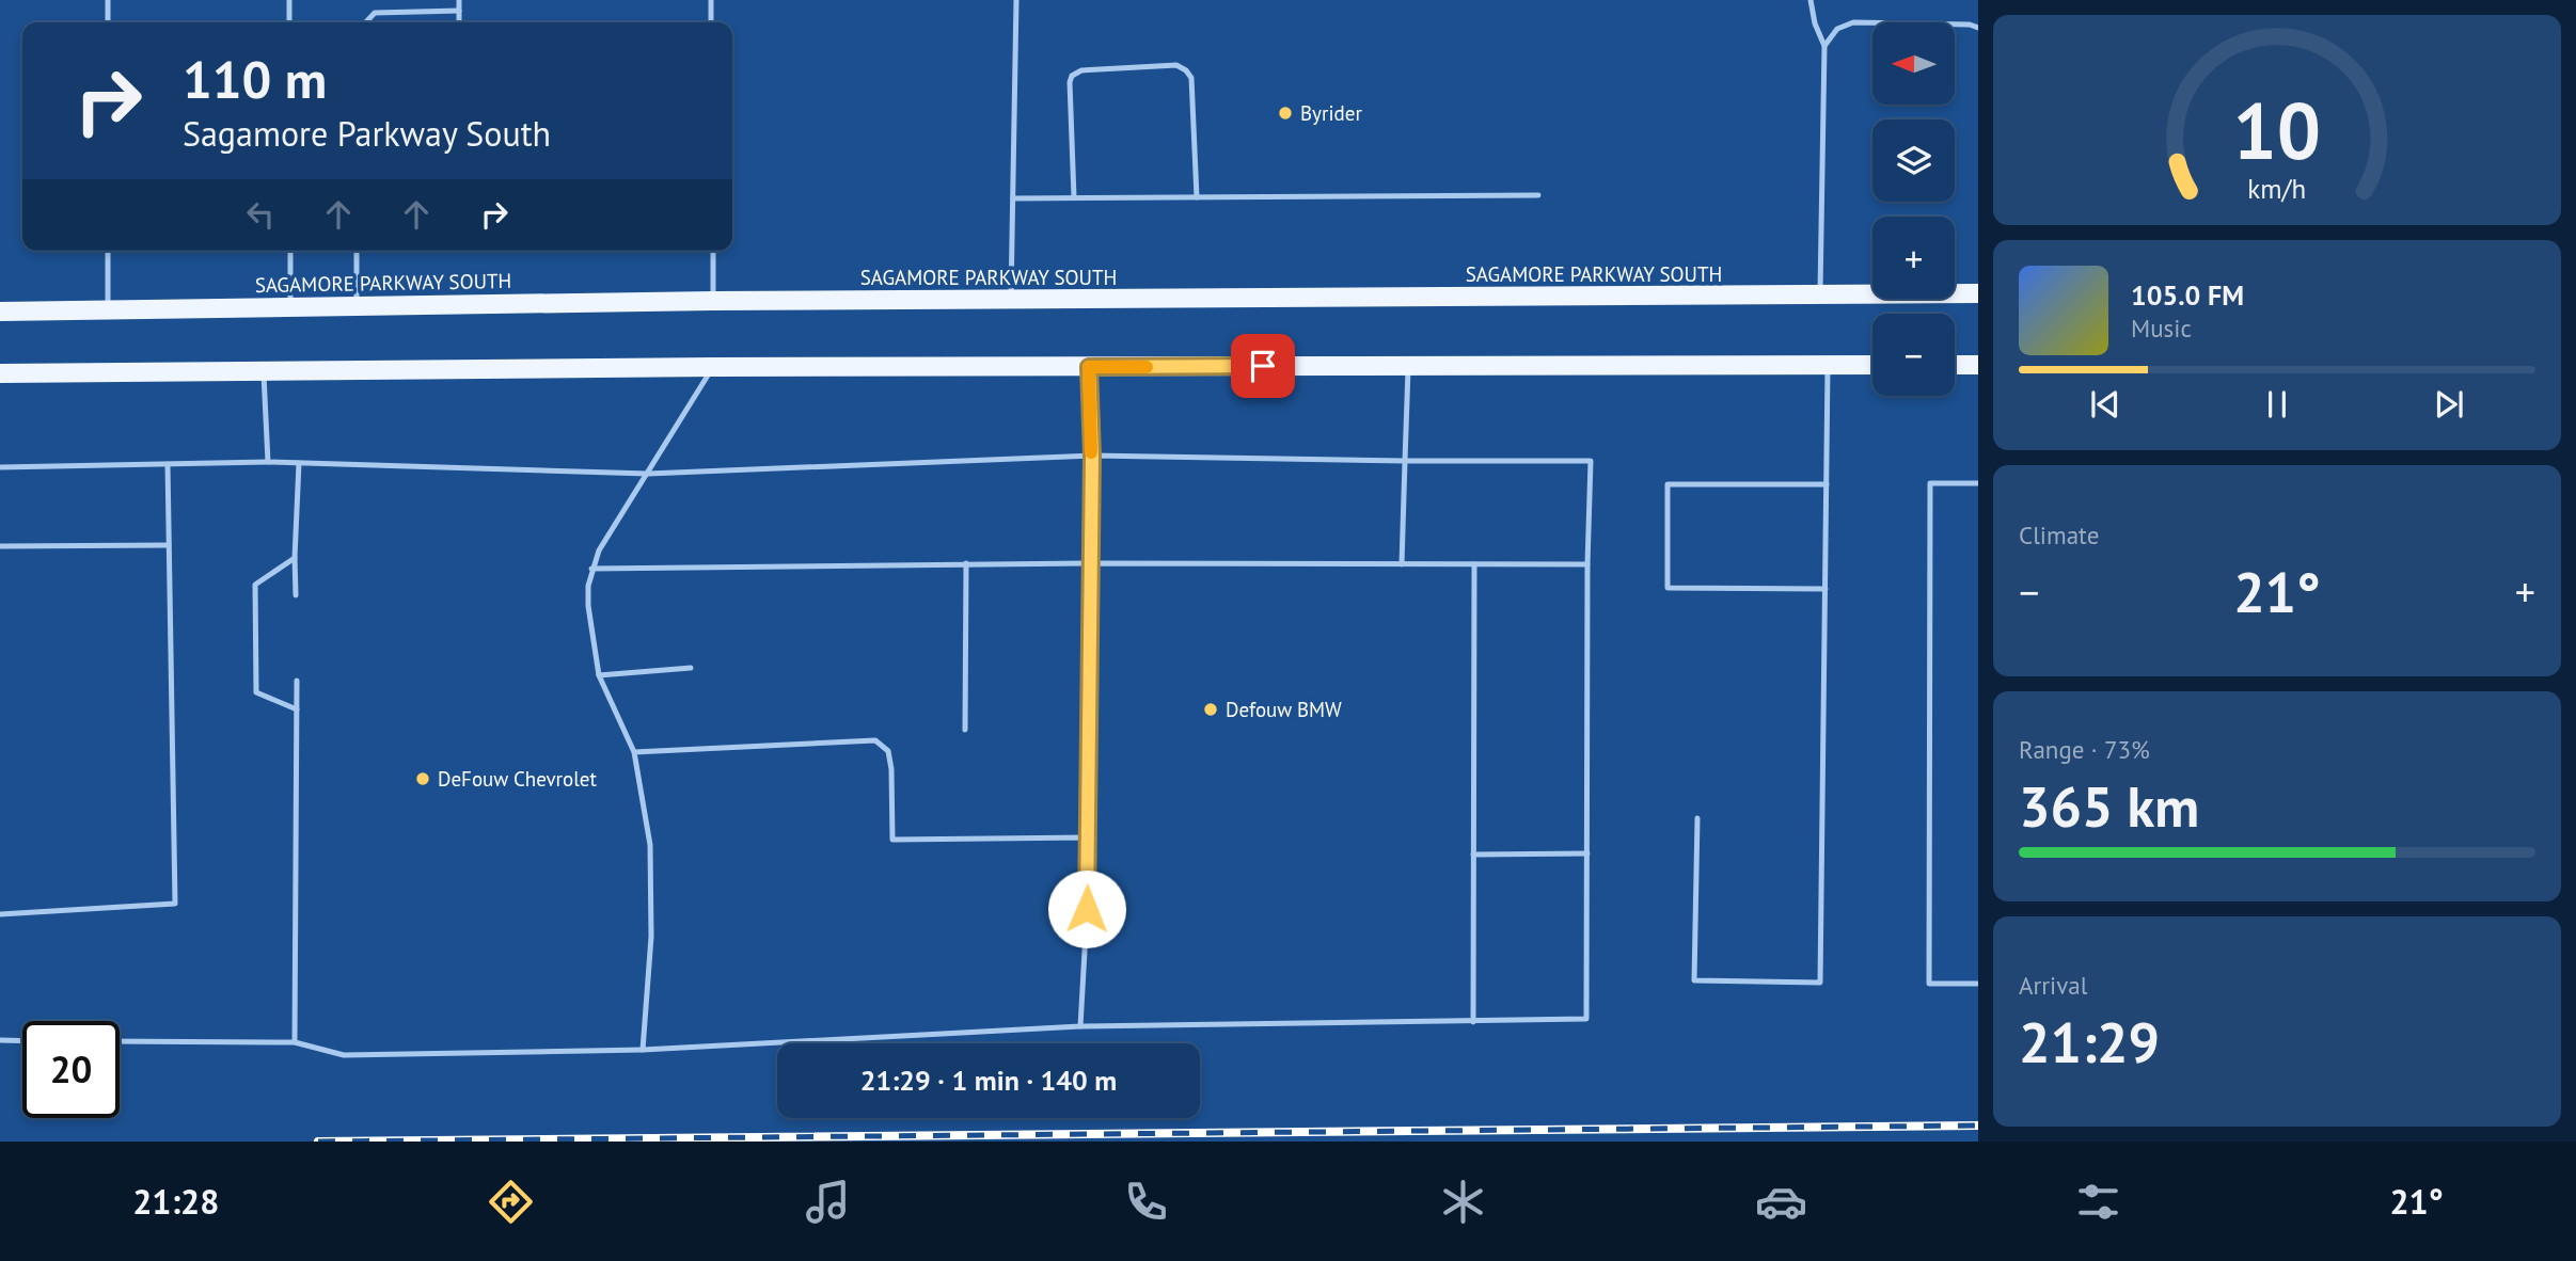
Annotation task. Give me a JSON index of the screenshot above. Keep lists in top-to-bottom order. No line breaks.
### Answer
{"streets":{"main road":["SAGAMORE PARKWAY SOUTH"]},"places":["Byrider","Defouw BMW","DeFouw Chevrolet"],"north":"left","page":{"map_buttons":["+","−"],"turn":["110 m","Sagamore Parkway South"],"song":["105.0 FM","Music"],"tile":["Climate",["Range · 73%","365 km"],["Arrival","21:29"]],"heat":["−","21°","+"],"limit":"20","trip":"21:29 · 1 min · 140 m","tabs":["21:28","21°"],"gauge":["10","km/h"]}}
